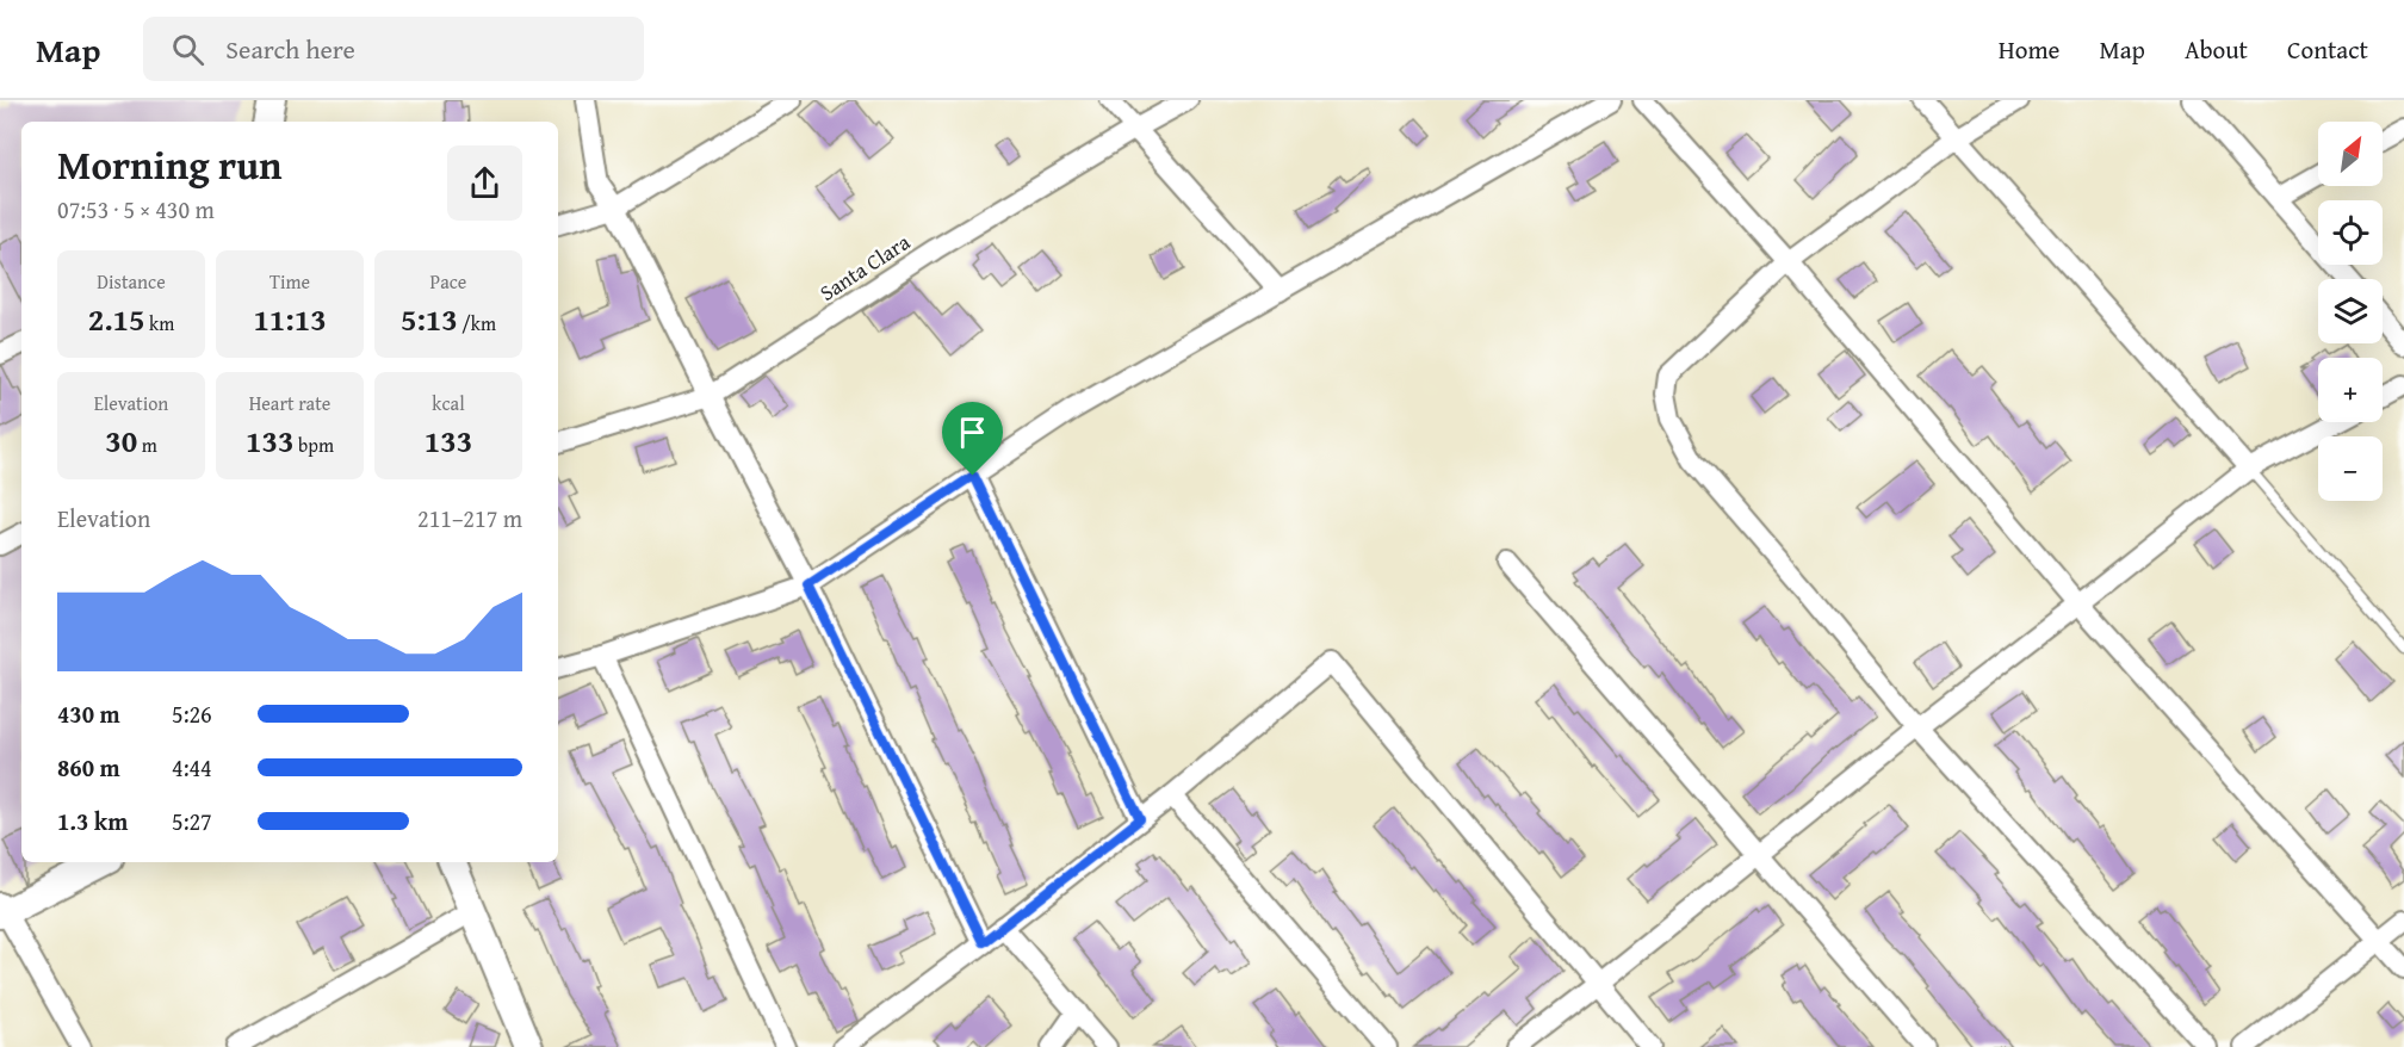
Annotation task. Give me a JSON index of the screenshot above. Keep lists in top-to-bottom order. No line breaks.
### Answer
{"streets":{"street":["Santa Clara"]},"north":"top right","page":{"header":"Map","search":"Search here","nav":["Home","Map","About","Contact"],"map_buttons":["+","−"],"heading":["Morning run","07:53 · 5 × 430 m"],"stats":[["Distance","2.15 km"],["Time","11:13"],["Pace","5:13 /km"],["Elevation","30 m"],["Heart rate","133 bpm"],["kcal","133"]],"chart":["Elevation","211–217 m"],"list":[{"name":"430 m","note":"5:26"},{"name":"860 m","note":"4:44"},{"name":"1.3 km","note":"5:27"}]}}
